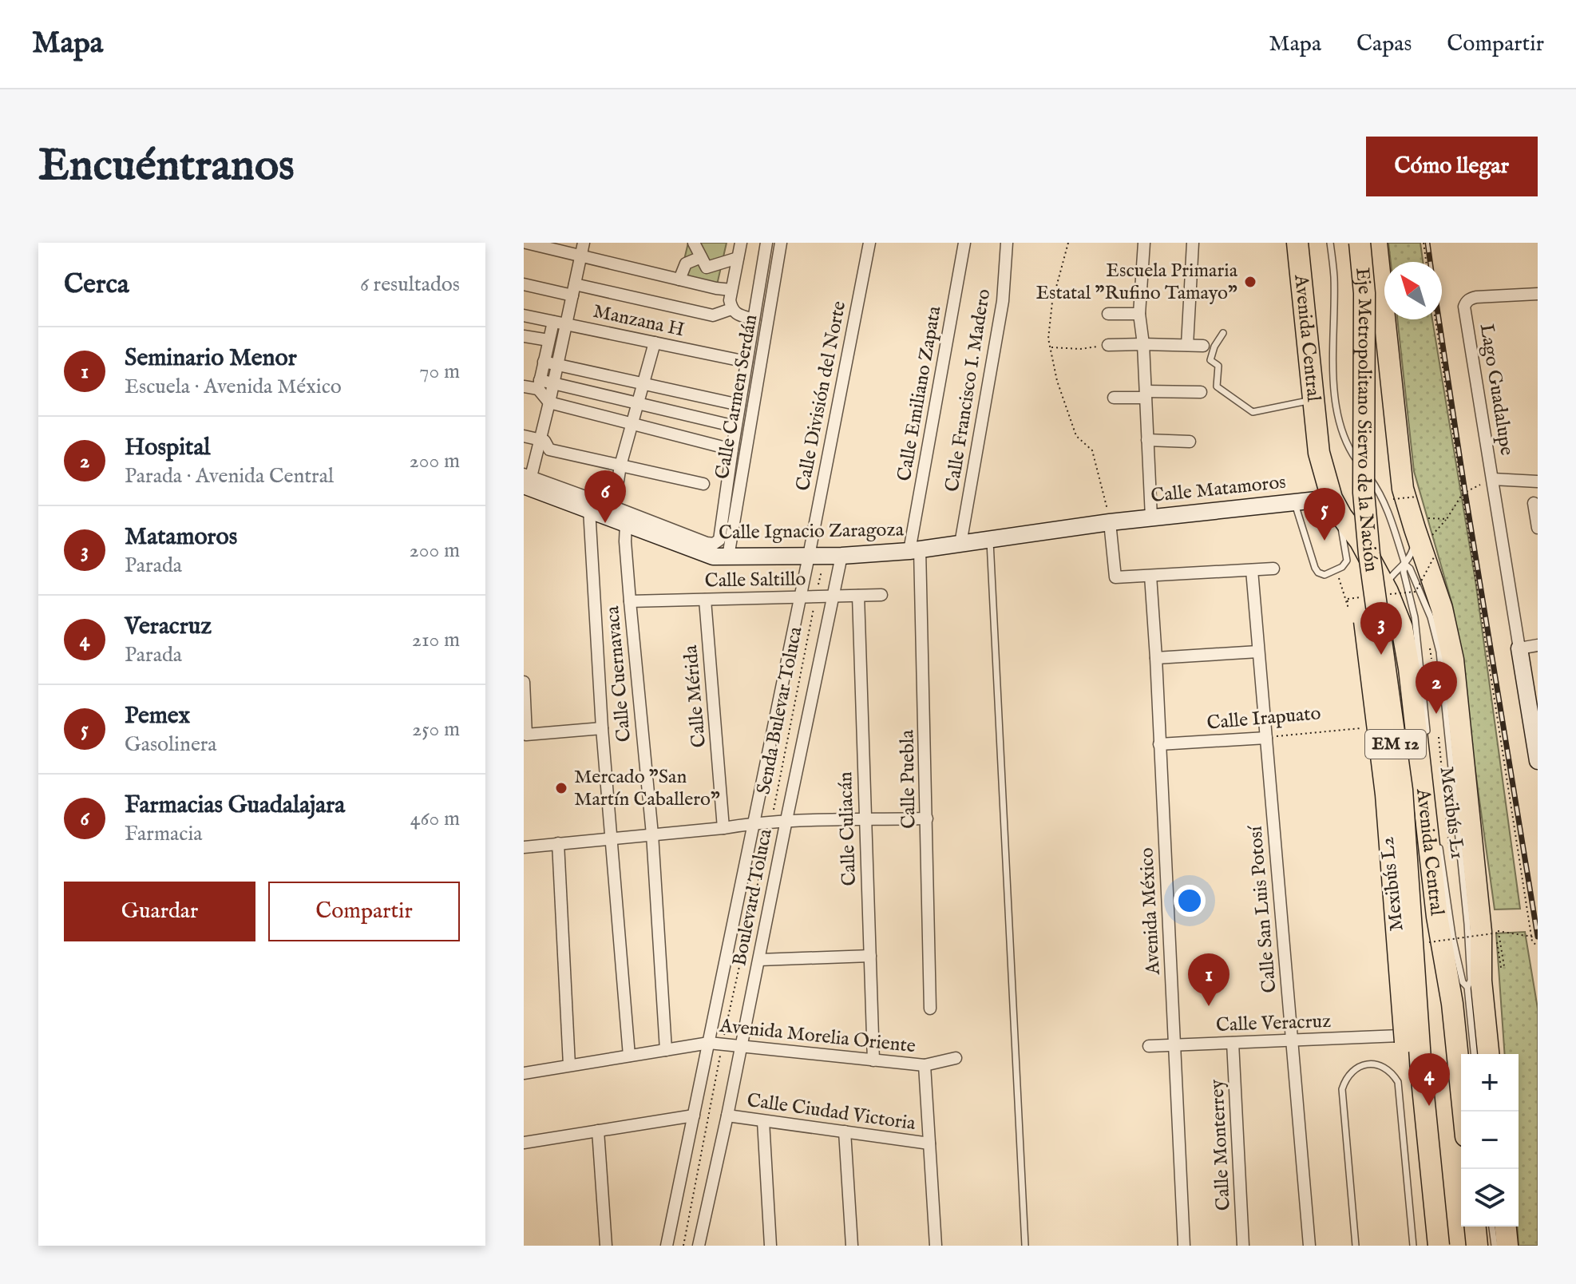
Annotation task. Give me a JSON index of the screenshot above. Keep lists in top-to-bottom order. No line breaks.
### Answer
{"streets":{"highway":["Avenida Central","Eje Metropolitano Siervo de la Nación","EM 12"],"street":["Manzana H","Lago Guadalupe","Calle Francisco I. Madero","Calle Emiliano Zapata","Calle División del Norte","Calle Carmen Serdán","Calle Matamoros","Calle Ignacio Zaragoza","Calle Saltillo","Calle Cuernavaca","Calle Mérida","Calle Irapuato","Calle Puebla","Calle Culiacán","Boulevard Toluca","Calle San Luis Potosí","Avenida México","Calle Veracruz","Avenida Morelia Oriente","Calle Ciudad Victoria","Calle Monterrey"],"lane":["Mexibús L1","Mexibús L2"],"path":["Senda Bulevar Toluca"]},"crossings":[["Manzana H","Calle Carmen Serdán"],["Avenida Central","Calle Matamoros"],["Avenida Central","Mexibús L2"],["Calle Francisco I. Madero","Calle Ignacio Zaragoza"],["Calle Emiliano Zapata","Calle Ignacio Zaragoza"],["Calle Emiliano Zapata","Calle Puebla"],["Calle División del Norte","Calle Ignacio Zaragoza"],["Calle División del Norte","Senda Bulevar Toluca"],["Calle División del Norte","Boulevard Toluca"],["Calle Carmen Serdán","Calle Ignacio Zaragoza"],["Calle Matamoros","Calle Ignacio Zaragoza"],["Calle Ignacio Zaragoza","Calle Cuernavaca"],["Calle Ignacio Zaragoza","Senda Bulevar Toluca"],["Calle Ignacio Zaragoza","Calle Puebla"],["Calle Ignacio Zaragoza","Boulevard Toluca"],["Calle Saltillo","Calle Cuernavaca"],["Calle Saltillo","Calle Mérida"],["Calle Saltillo","Senda Bulevar Toluca"],["Calle Saltillo","Calle Culiacán"],["Calle Saltillo","Boulevard Toluca"],["Calle Cuernavaca","Avenida Morelia Oriente"],["Senda Bulevar Toluca","Boulevard Toluca"],["Senda Bulevar Toluca","Avenida Morelia Oriente"],["Calle Irapuato","Calle San Luis Potosí"],["Calle Irapuato","Avenida México"],["Calle Culiacán","Avenida Morelia Oriente"],["Boulevard Toluca","Avenida Morelia Oriente"],["Boulevard Toluca","Calle Ciudad Victoria"],["Calle San Luis Potosí","Calle Veracruz"],["Avenida México","Calle Veracruz"],["Calle Veracruz","Calle Monterrey"]],"places":["Escuela Primaria Estatal \"Rufino Tamayo\"","Mercado \"San Martín Caballero\""],"north":"top left","page":{"header":"Mapa","nav":["Mapa","Capas","Compartir"],"buttons":["Cómo llegar",["Guardar","Compartir"]],"title":"Encuéntranos","heading":["Cerca","6 resultados"],"list":[{"mark":"1","name":"Seminario Menor","note":"Escuela · Avenida México","value":"70 m"},{"mark":"2","name":"Hospital","note":"Parada · Avenida Central","value":"200 m"},{"mark":"3","name":"Matamoros","note":"Parada","value":"200 m"},{"mark":"4","name":"Veracruz","note":"Parada","value":"210 m"},{"mark":"5","name":"Pemex","note":"Gasolinera","value":"250 m"},{"mark":"6","name":"Farmacias Guadalajara","note":"Farmacia","value":"460 m"}],"pins":["6","5","3","2","1","4"],"map_buttons":["+","−"]}}
